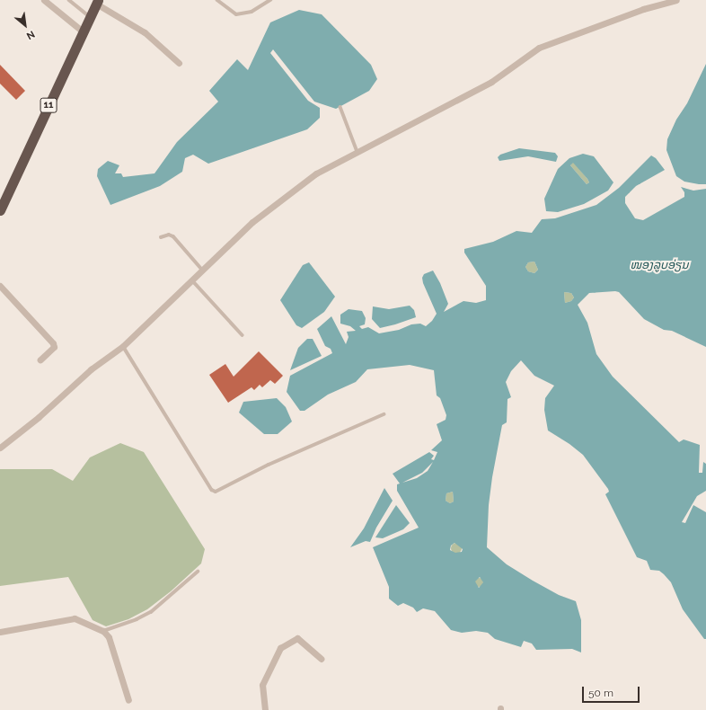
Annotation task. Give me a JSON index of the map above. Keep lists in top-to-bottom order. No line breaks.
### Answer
{"streets":{"highway":["11"]},"water":["ໜອງລູບອ່ຽນ"],"scale_bar":"50 m","north":"bottom right"}
